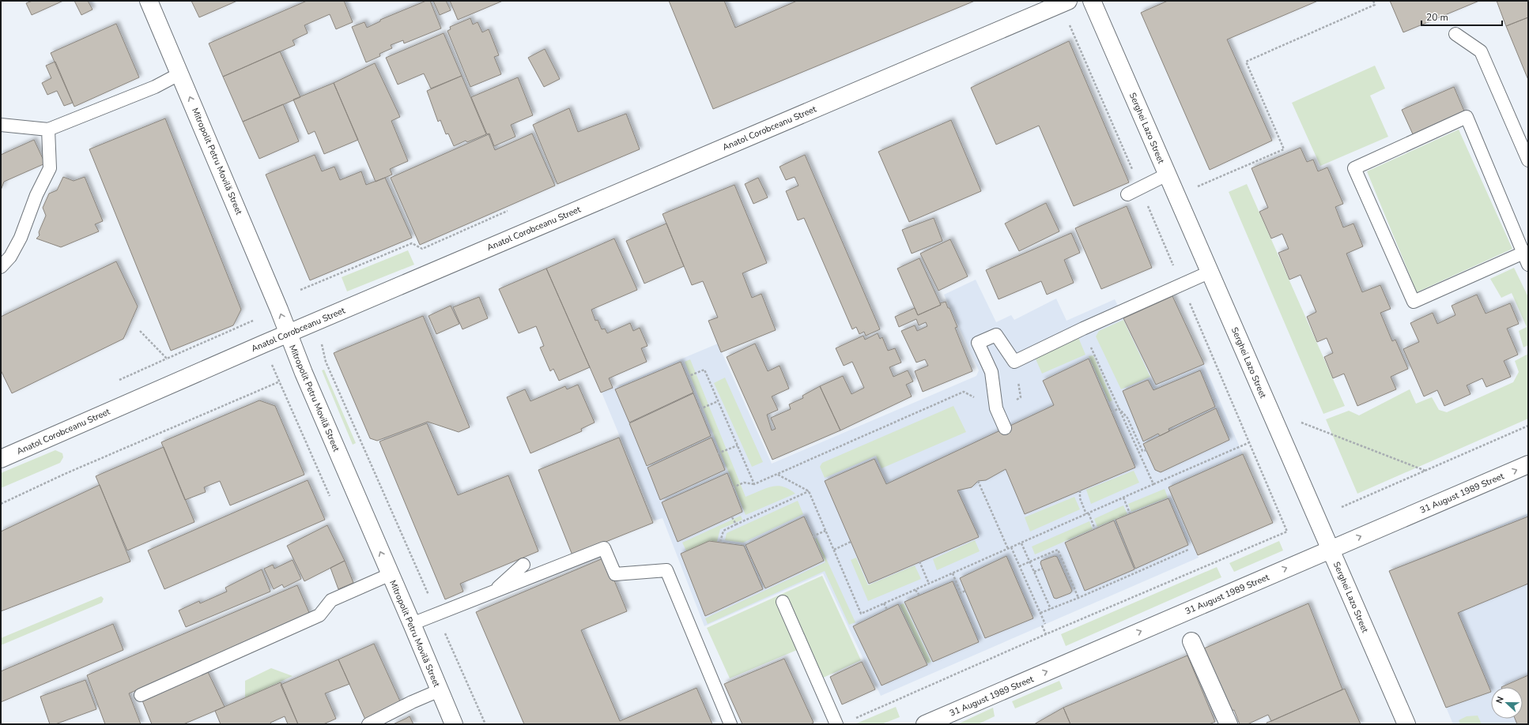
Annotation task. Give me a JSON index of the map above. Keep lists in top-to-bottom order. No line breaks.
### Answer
{"streets":{"street":["Anatol Corobceanu Street","Serghei Lazo Street","Mitropolit Petru Movilă Street","31 August 1989 Street"]},"crossings":[["Anatol Corobceanu Street","Mitropolit Petru Movilă Street"],["Serghei Lazo Street","31 August 1989 Street"]],"one_way":["Mitropolit Petru Movilă Street","31 August 1989 Street"],"scale_bar":"20 m","north":"left"}
